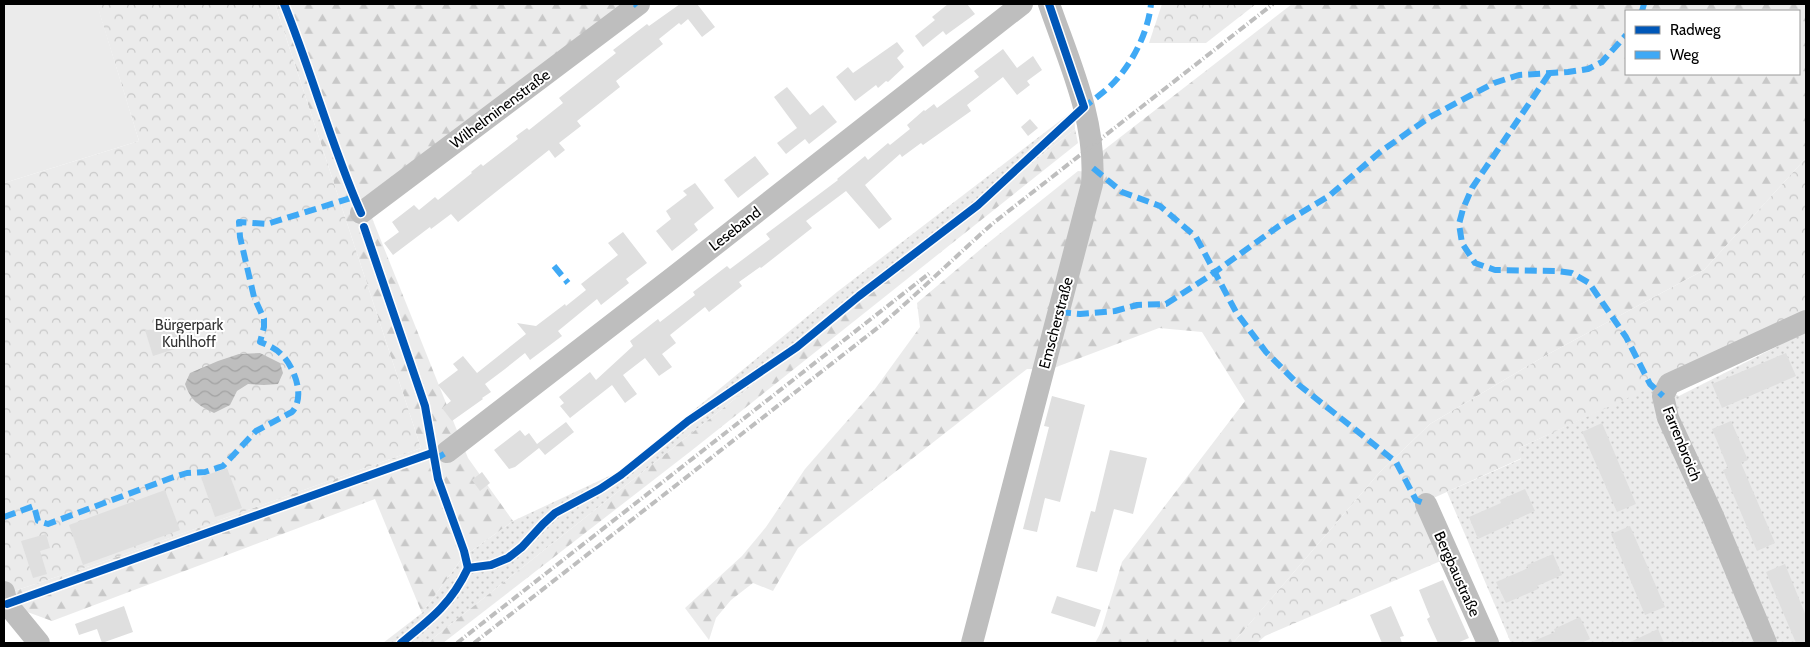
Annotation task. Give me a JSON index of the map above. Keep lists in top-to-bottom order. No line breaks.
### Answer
{"streets":{"street":["Wilhelminenstraße","Leseband","Emscherstraße","Farrenbroich","Bergbaustraße"]},"parks":["Bürgerpark Kuhlhoff"],"legend":["Radweg","Weg"]}
